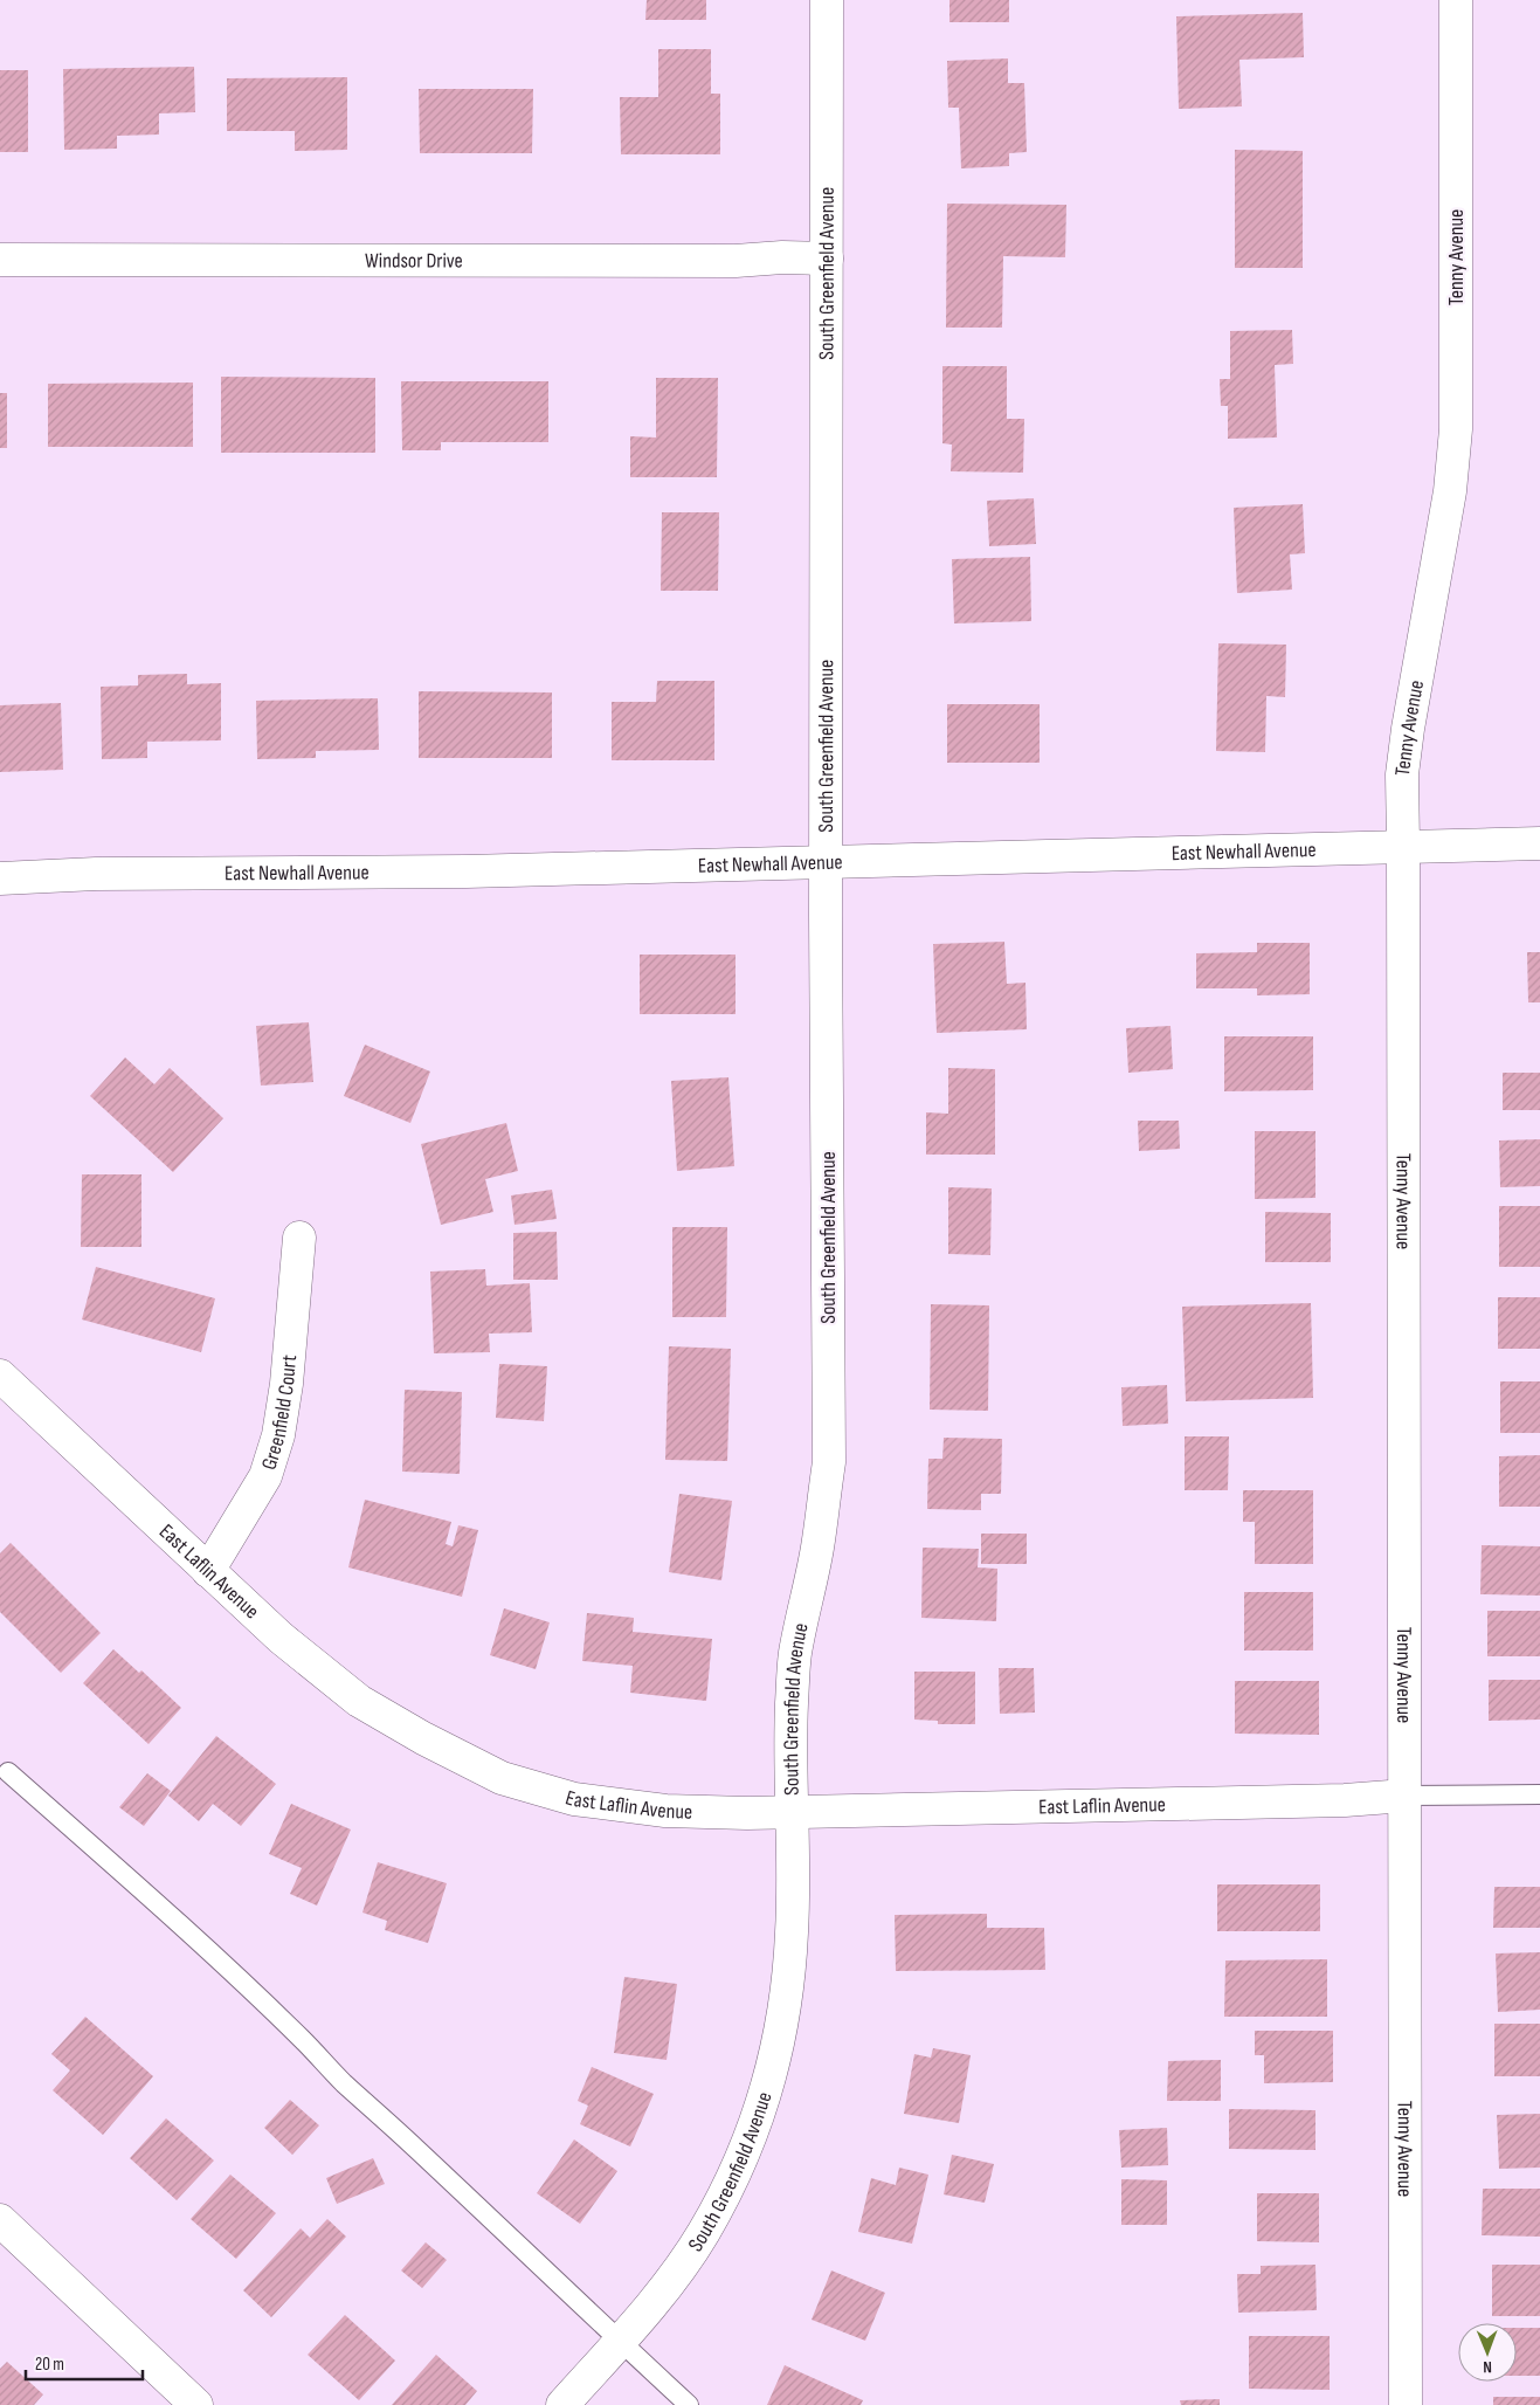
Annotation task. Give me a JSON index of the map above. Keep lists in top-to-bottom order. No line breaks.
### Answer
{"streets":{"street":["Tenny Avenue","Windsor Drive","South Greenfield Avenue","East Newhall Avenue","Greenfield Court","East Laflin Avenue"]},"crossings":[["Tenny Avenue","East Newhall Avenue"],["Tenny Avenue","East Laflin Avenue"],["Windsor Drive","South Greenfield Avenue"],["South Greenfield Avenue","East Newhall Avenue"],["South Greenfield Avenue","East Laflin Avenue"],["Greenfield Court","East Laflin Avenue"]],"scale_bar":"20 m","north":"bottom"}
